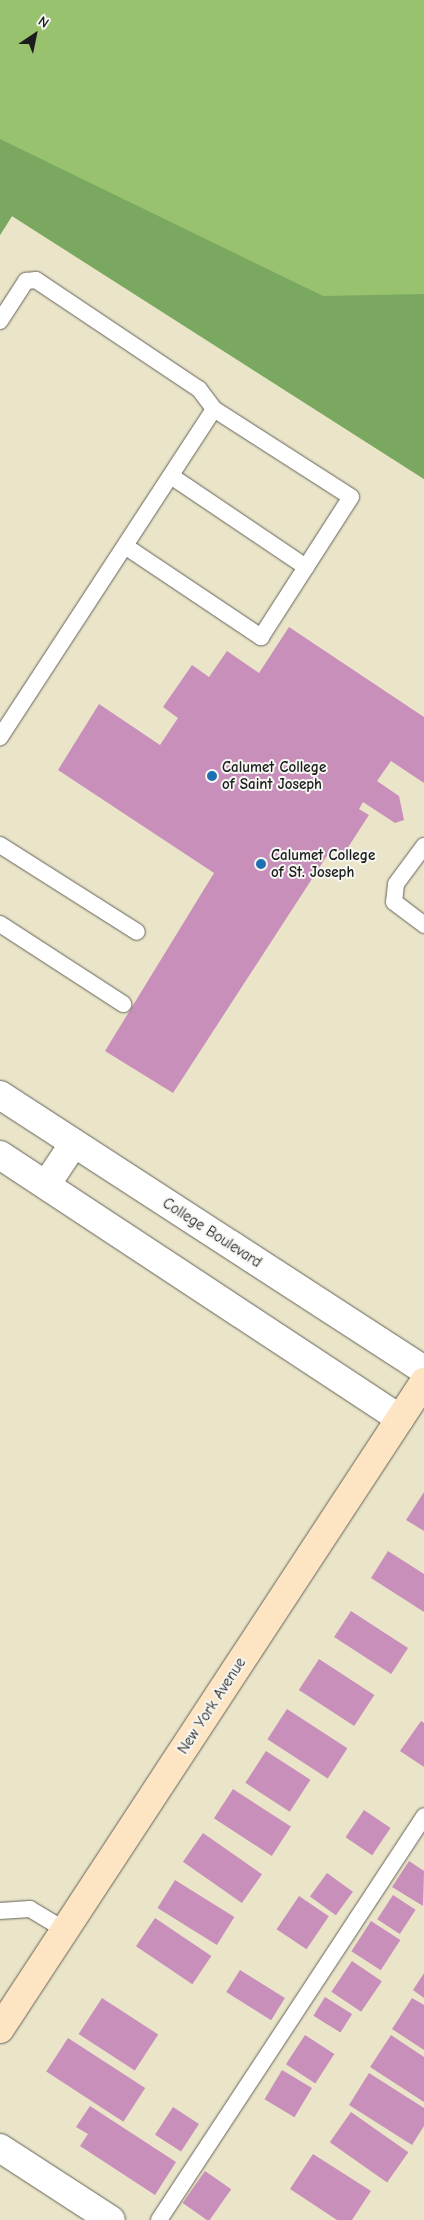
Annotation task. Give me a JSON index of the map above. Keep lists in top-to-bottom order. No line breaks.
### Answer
{"streets":{"street":["College Boulevard","New York Avenue"]},"places":["Calumet College of Saint Joseph","Calumet College of St. Joseph"],"north":"top right"}
